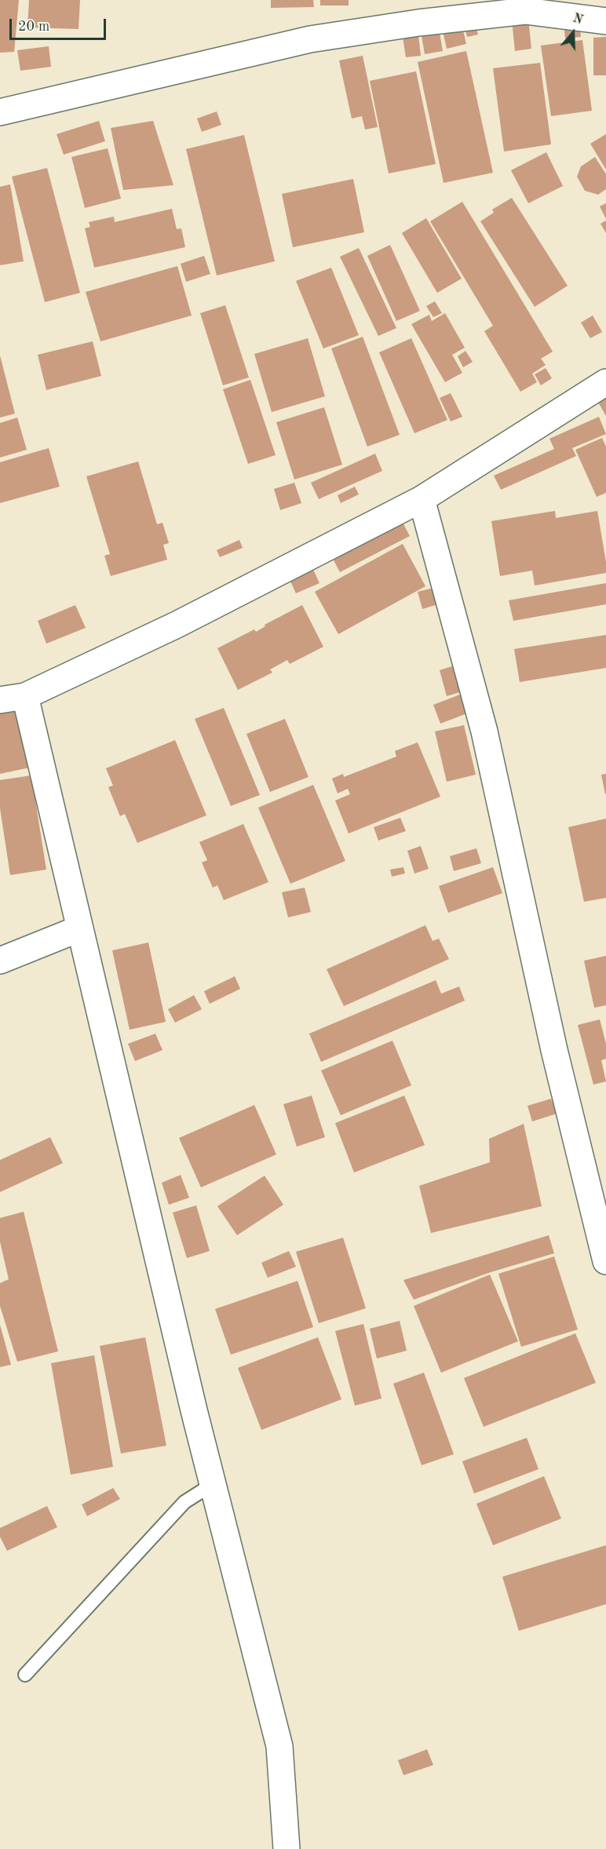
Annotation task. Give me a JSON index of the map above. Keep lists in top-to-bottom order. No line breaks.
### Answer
{"scale_bar":"20 m","north":"top"}
